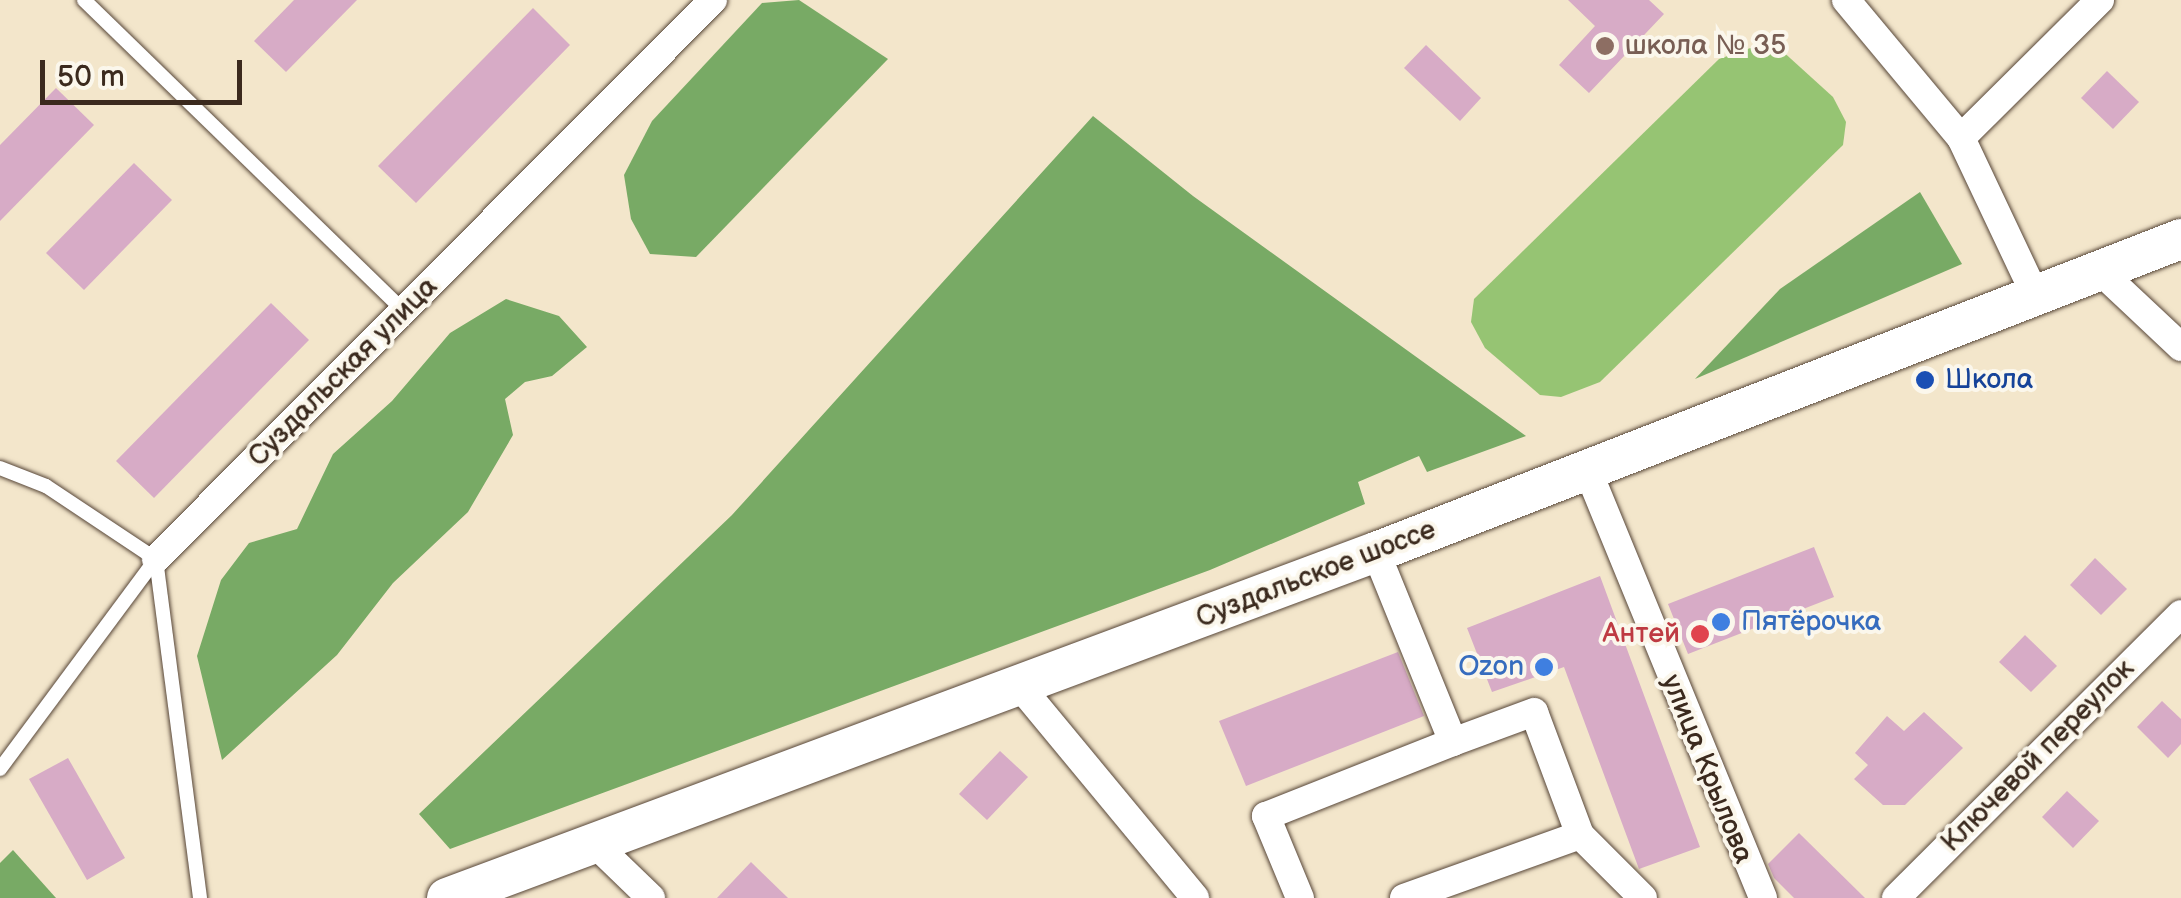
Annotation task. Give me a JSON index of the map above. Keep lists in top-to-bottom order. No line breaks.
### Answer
{"streets":{"main road":["Суздальское шоссе"],"street":["Суздальская улица","Ключевой переулок","улица Крылова"]},"crossings":[["Суздальское шоссе","улица Крылова"]],"places":["школа № 35","Школа","Пятёрочка","Антей","Ozon"],"scale_bar":"50 m"}
